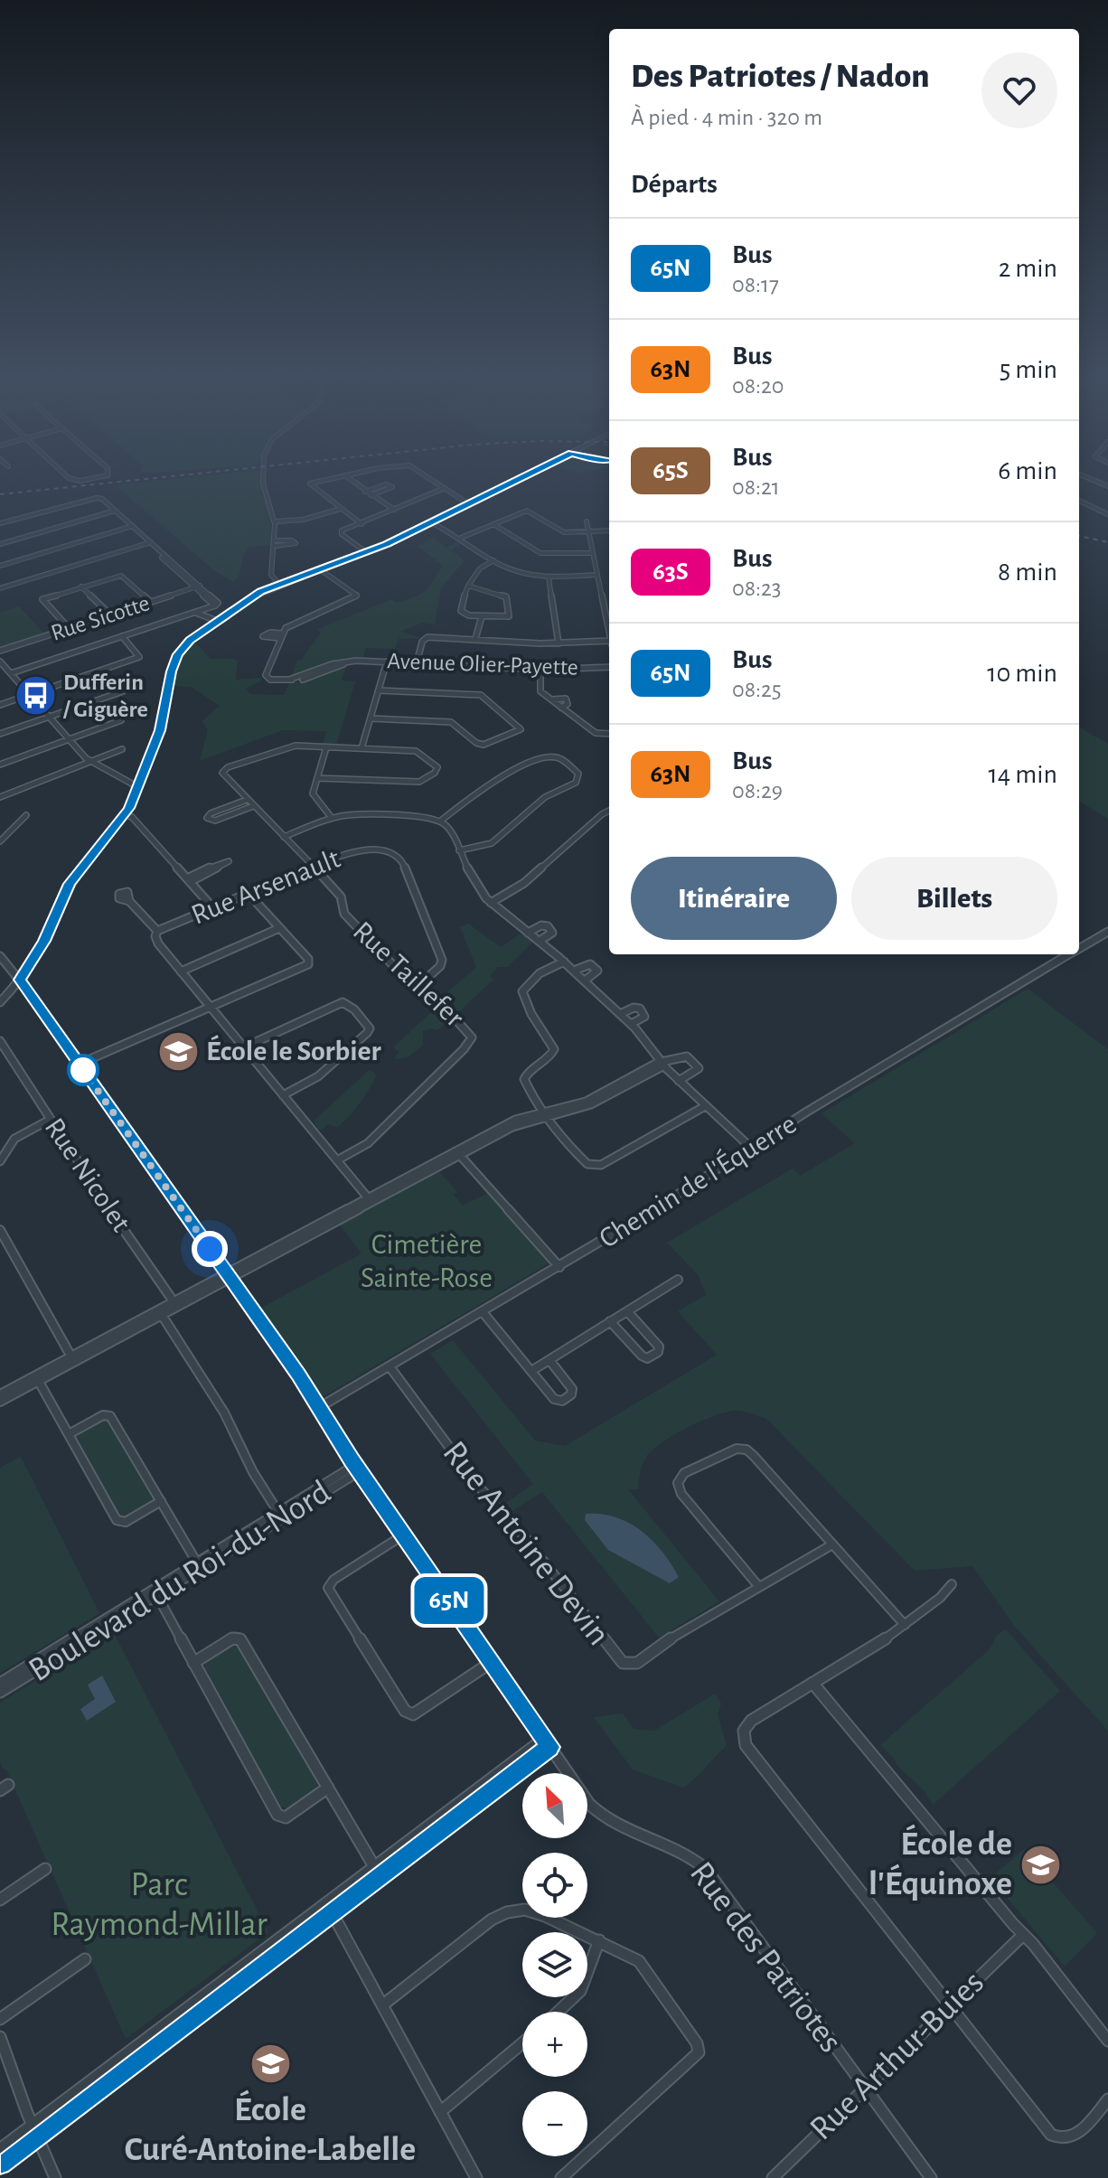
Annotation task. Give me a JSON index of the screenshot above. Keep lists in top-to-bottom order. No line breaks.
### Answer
{"streets":{"street":["Rue Sicotte","Avenue Olier-Payette","Rue Arsenault","Rue Taillefer","Rue Nicolet","Chemin de l'Équerre","Rue Antoine Devin","Boulevard du Roi-du-Nord","Rue des Patriotes","Rue Arthur-Buies"]},"crossings":[["Rue Arsenault","Rue Taillefer"],["Chemin de l'Équerre","Rue Antoine Devin"],["Chemin de l'Équerre","Rue des Patriotes"],["Boulevard du Roi-du-Nord","Rue des Patriotes"],["Rue des Patriotes","Rue Arthur-Buies"]],"parks":["Cimetière Sainte-Rose","Parc Raymond-Millar"],"places":{"bus stop":["Dufferin / Giguère"],"school or university":["École le Sorbier","École de l'Équinoxe","École Curé-Antoine-Labelle"]},"lines":["bus line 65N"],"north":"top left","page":{"on_map":"65N","heading":[["Des Patriotes / Nadon","À pied · 4 min · 320 m"],"Départs"],"list":[{"mark":"65N","name":"Bus","note":"08:17","value":"2 min"},{"mark":"63N","name":"Bus","note":"08:20","value":"5 min"},{"mark":"65S","name":"Bus","note":"08:21","value":"6 min"},{"mark":"63S","name":"Bus","note":"08:23","value":"8 min"},{"mark":"65N","name":"Bus","note":"08:25","value":"10 min"},{"mark":"63N","name":"Bus","note":"08:29","value":"14 min"}],"buttons":["Itinéraire","Billets"],"map_buttons":["+","−"]}}
